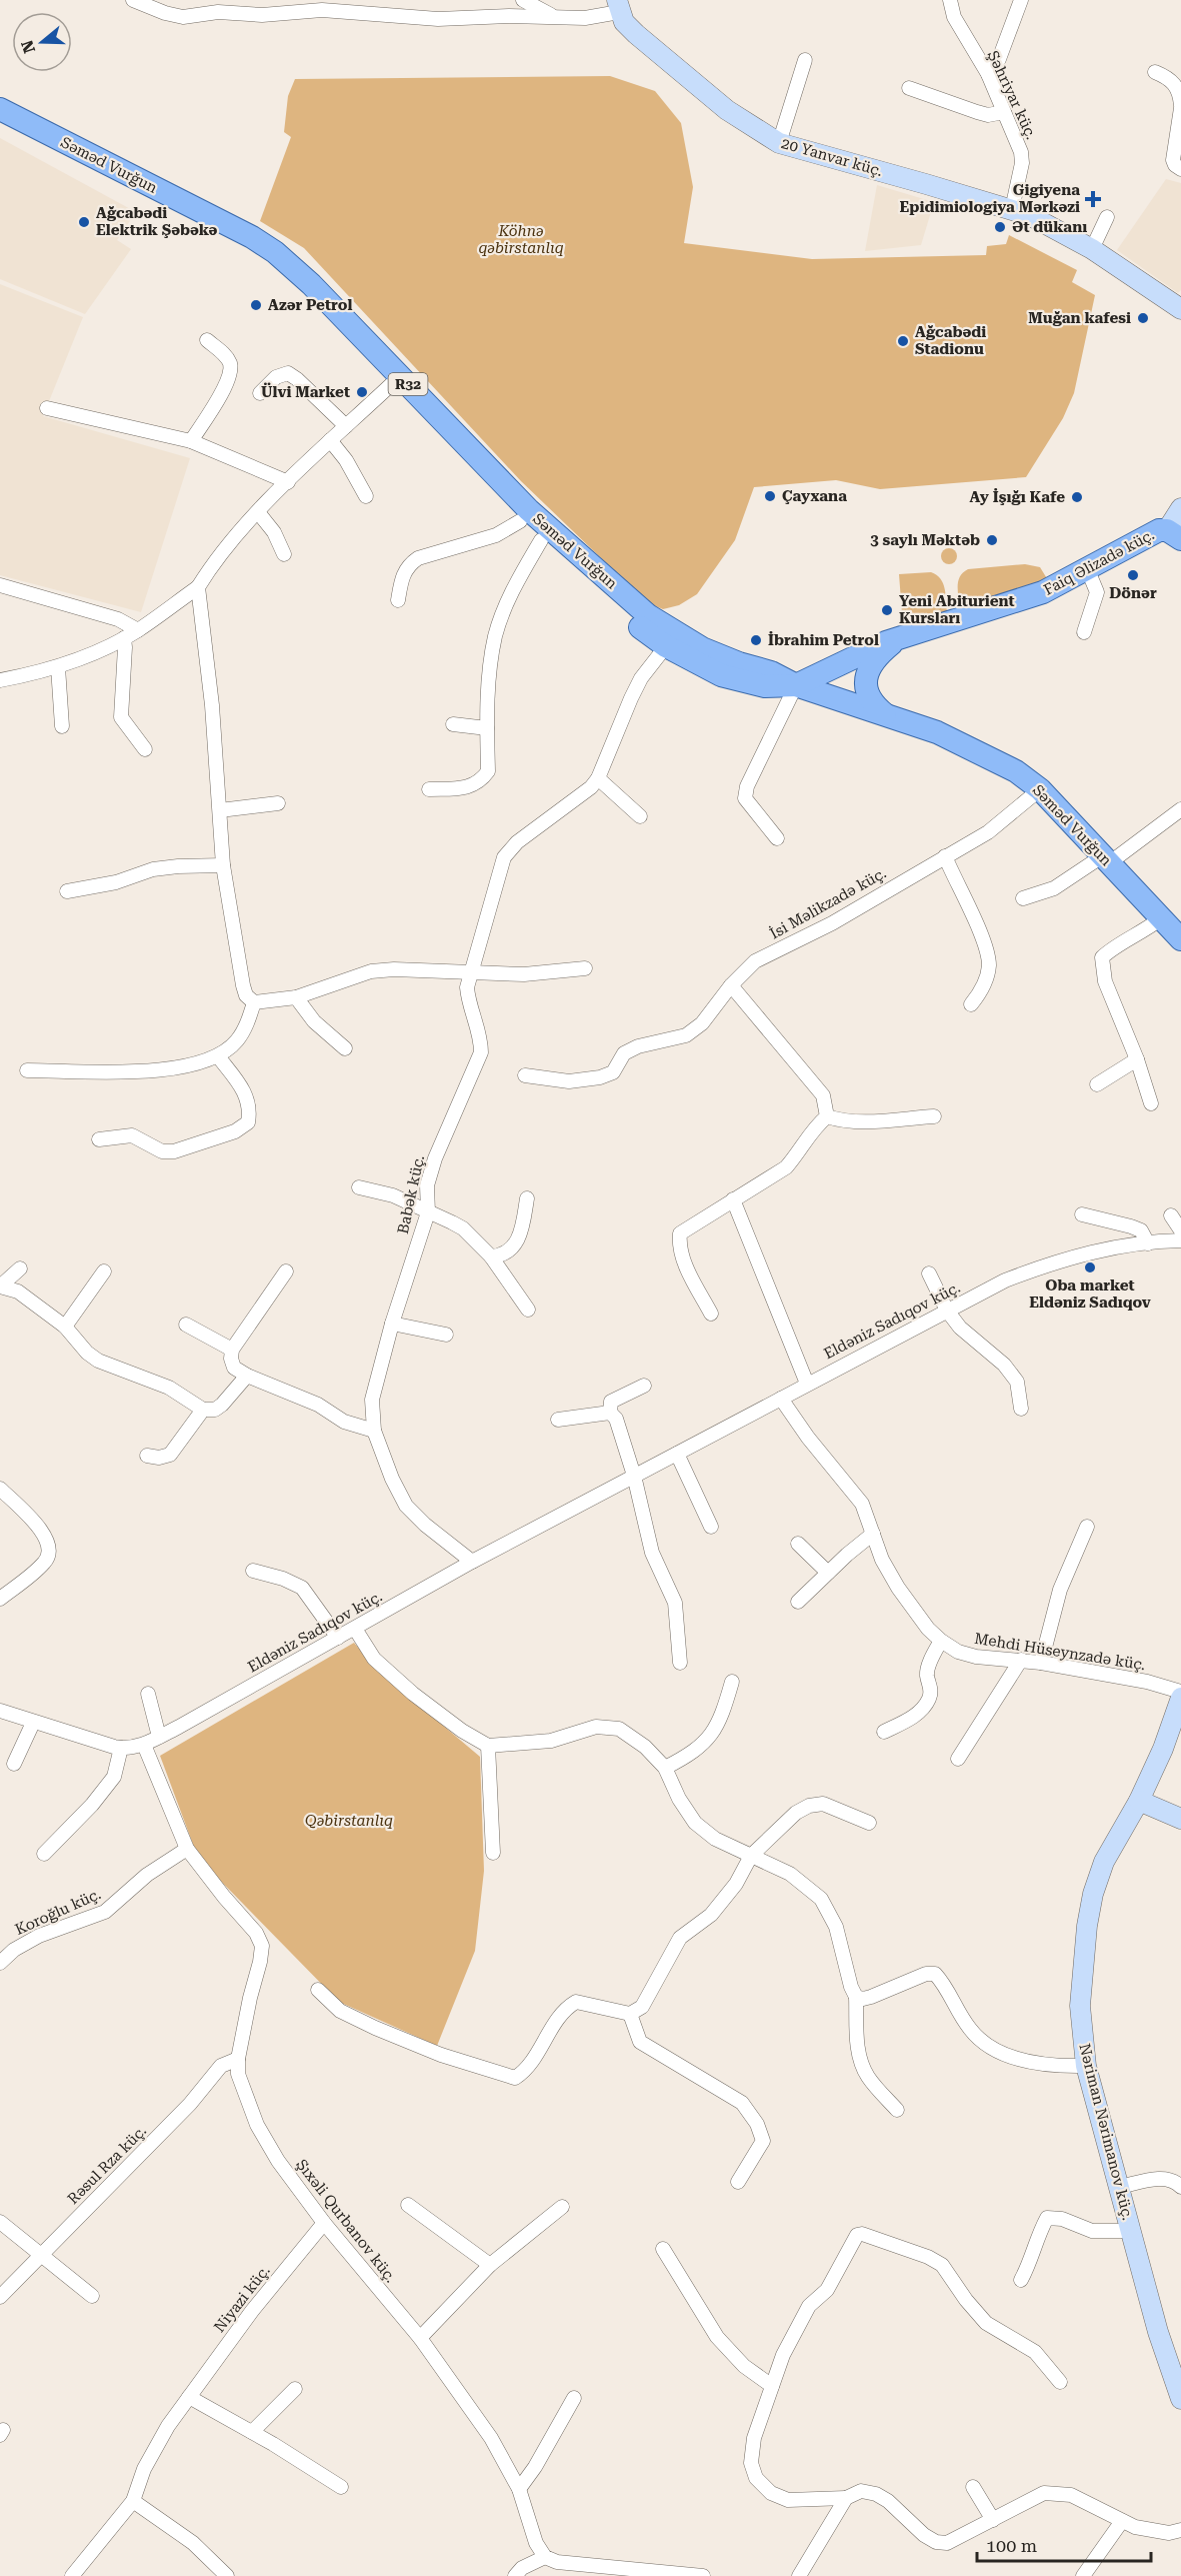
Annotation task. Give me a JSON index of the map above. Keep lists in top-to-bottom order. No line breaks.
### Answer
{"streets":{"main road":["Səməd Vurğun","R32","Faiq Əlizadə küç."],"street":["Şəhriyar küç.","20 Yanvar küç.","İsi Məlikzadə küç.","Babək küç.","Eldəniz Sadıqov küç.","Mehdi Hüseynzadə küç.","Koroğlu küç.","Nəriman Nərimanov küç.","Rəsul Rza küç.","Şıxəli Qurbanov küç.","Niyazi küç."]},"crossings":[["Şəhriyar küç.","20 Yanvar küç."],["Səməd Vurğun","Faiq Əlizadə küç."],["Səməd Vurğun","İsi Məlikzadə küç."],["Babək küç.","Eldəniz Sadıqov küç."],["Eldəniz Sadıqov küç.","Mehdi Hüseynzadə küç."],["Eldəniz Sadıqov küç.","Şıxəli Qurbanov küç."],["Koroğlu küç.","Şıxəli Qurbanov küç."],["Rəsul Rza küç.","Şıxəli Qurbanov küç."],["Şıxəli Qurbanov küç.","Niyazi küç."]],"parks":["Köhnə qəbirstanlıq","Qəbirstanlıq"],"places":{"health":["Gigiyena Epidimiologiya Mərkəzi"],"other":["Ağcabədi Elektrik Şəbəkə","Әt dükanı","Azər Petrol","Muğan kafesi","Ağcabədi Stadionu","Ülvi Market","Çayxana","Ay İşığı Kafe","3 saylı Məktəb","Dönər","Yeni Abiturient Kursları","İbrahim Petrol","Oba market Eldəniz Sadıqov"]},"scale_bar":"100 m","north":"left"}
